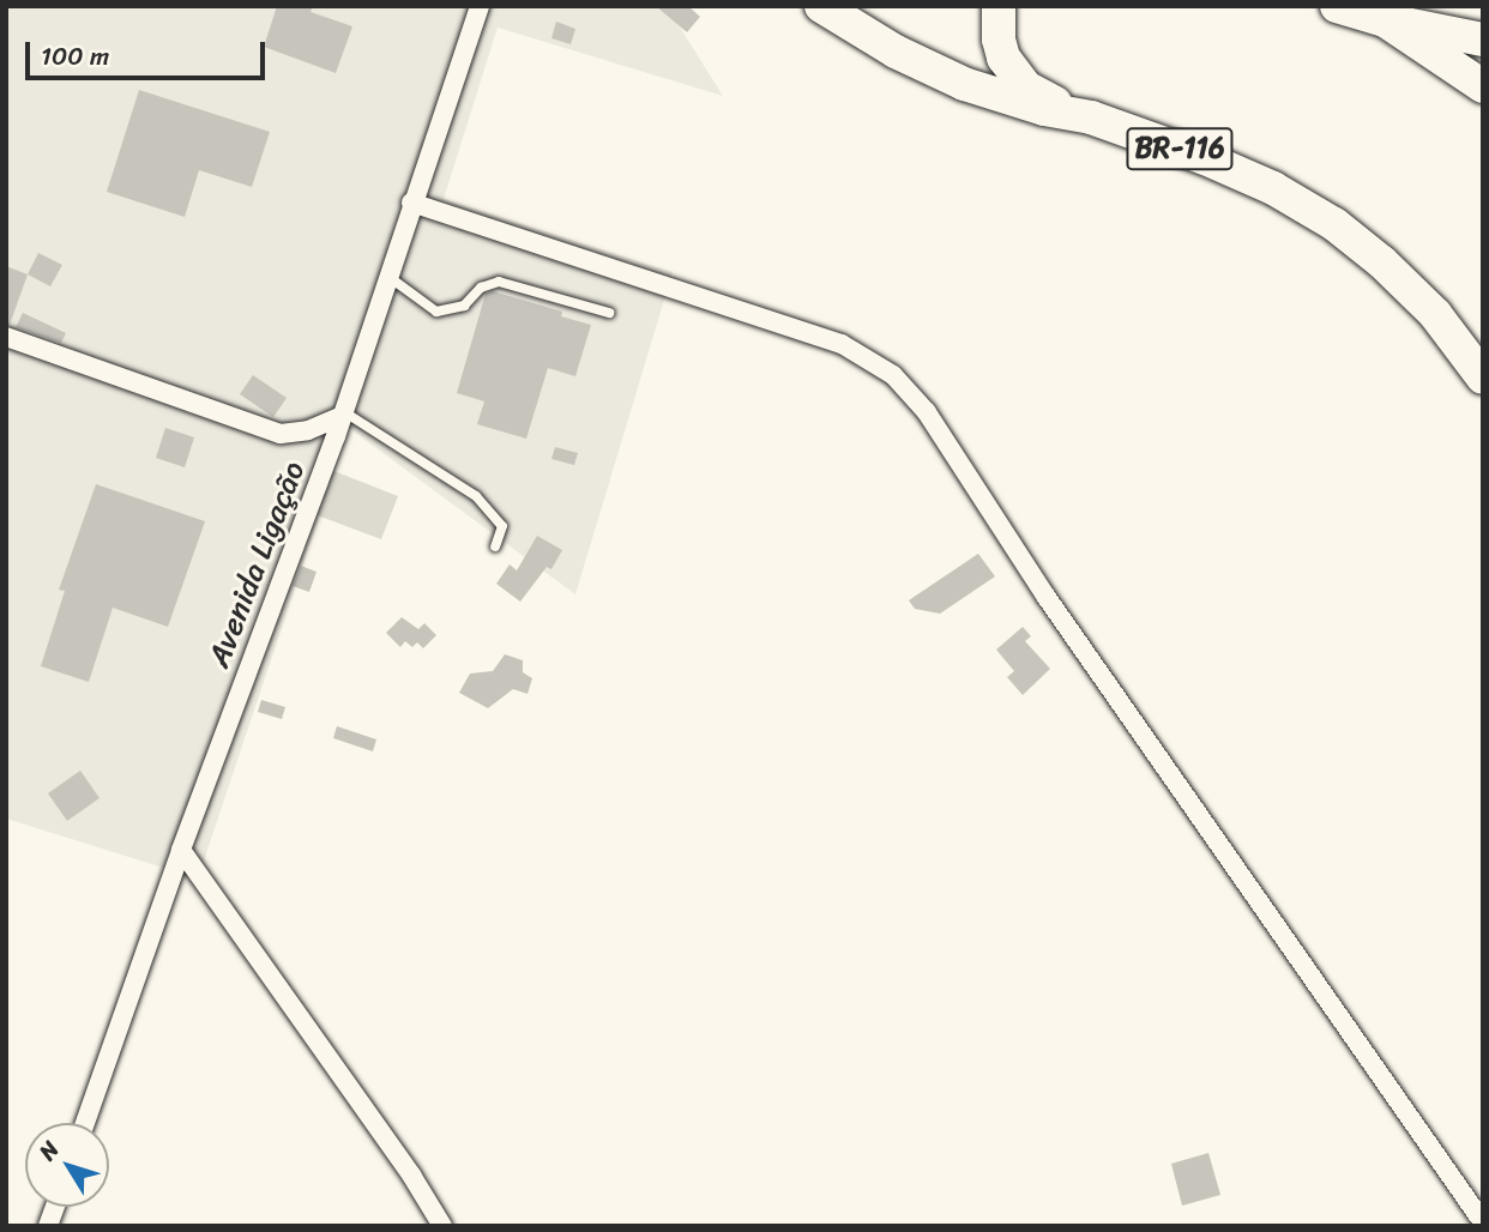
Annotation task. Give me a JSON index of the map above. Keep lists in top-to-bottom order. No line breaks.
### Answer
{"streets":{"highway":["BR-116"],"street":["Avenida Ligação"]},"scale_bar":"100 m","north":"top left"}
